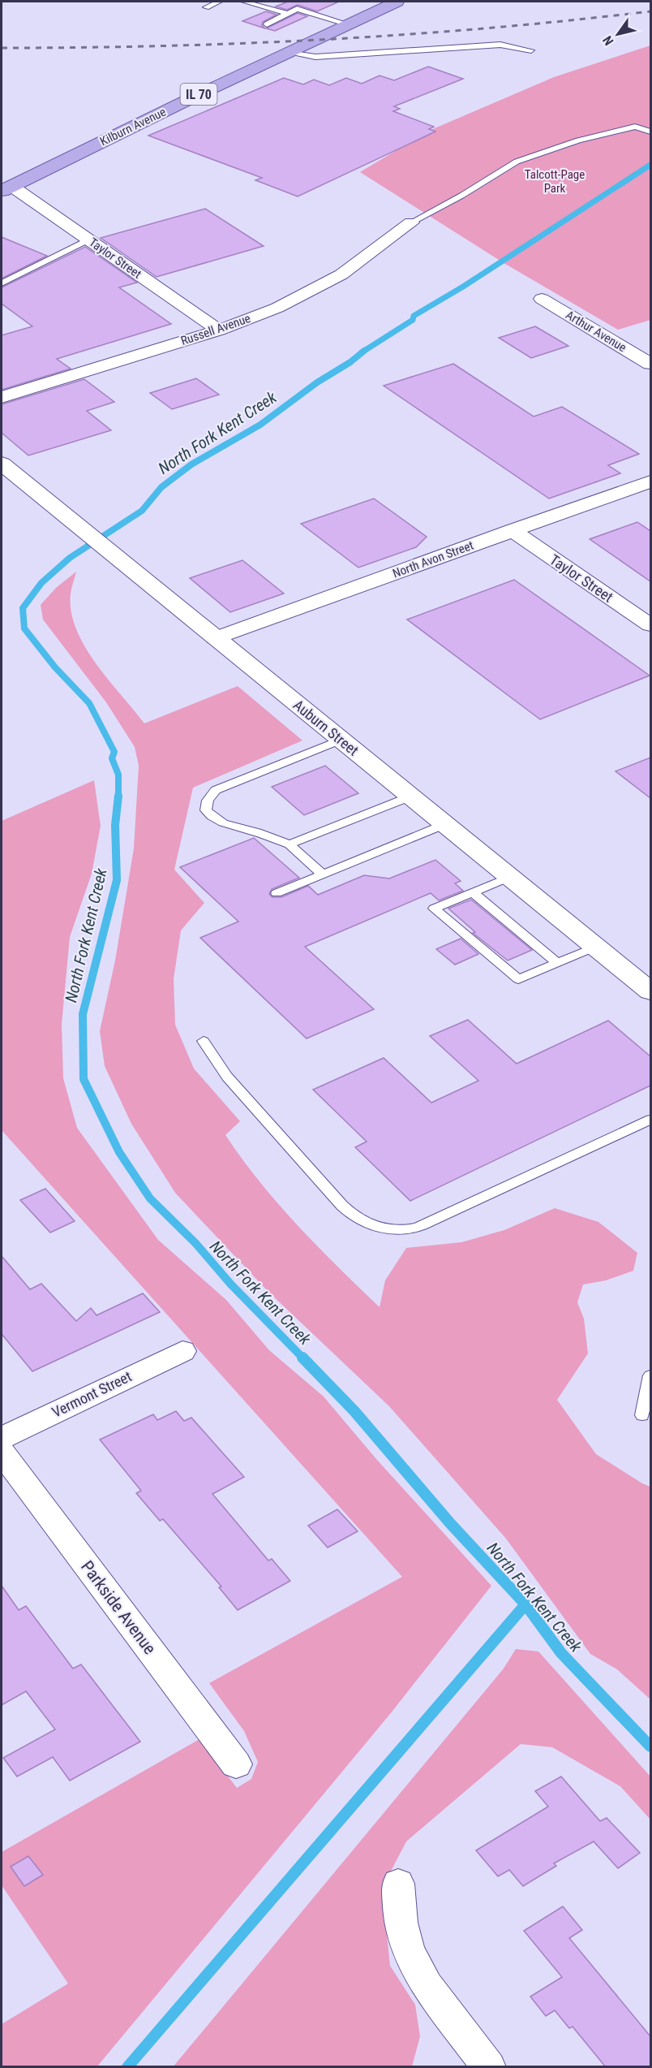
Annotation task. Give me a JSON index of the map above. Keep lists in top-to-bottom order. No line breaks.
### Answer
{"streets":{"main road":["IL 70","Kilburn Avenue","Auburn Street"],"street":["Taylor Street","Russell Avenue","Arthur Avenue","North Avon Street","Vermont Street","Parkside Avenue"]},"crossings":[["Kilburn Avenue","Taylor Street"],["Taylor Street","Russell Avenue"],["Taylor Street","North Avon Street"],["North Avon Street","Auburn Street"]],"water":["North Fork Kent Creek"],"parks":["Talcott-Page Park"],"north":"bottom left"}
